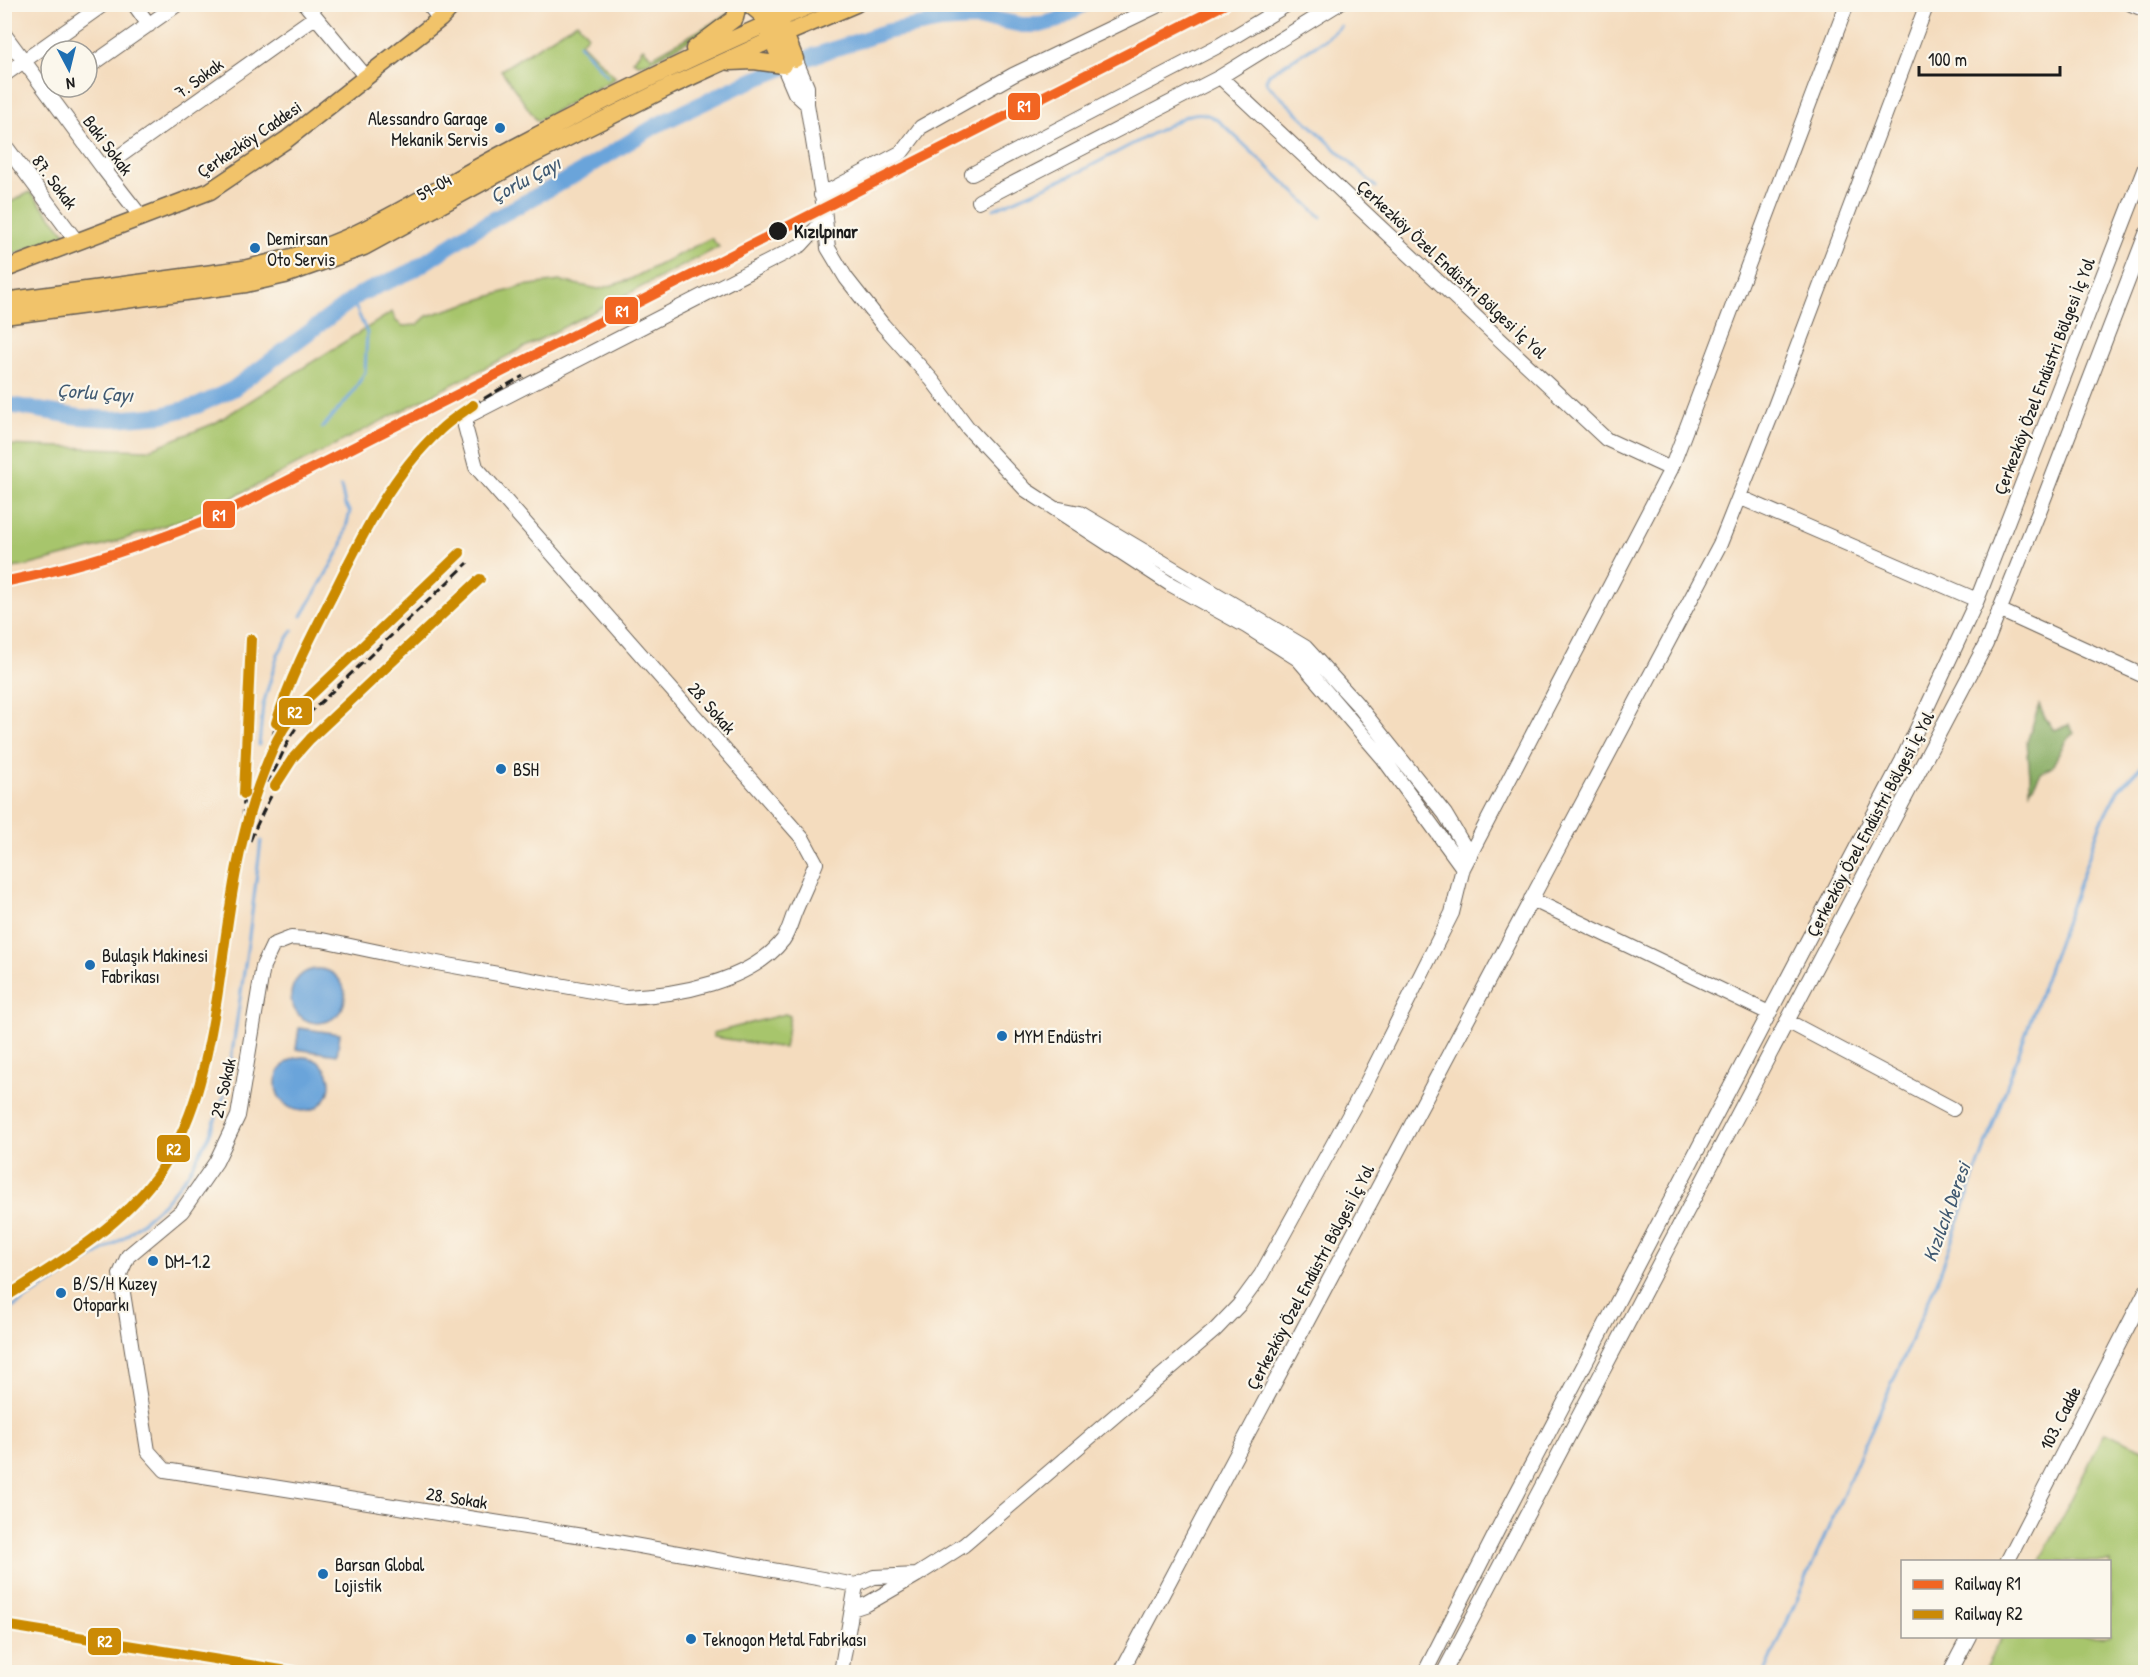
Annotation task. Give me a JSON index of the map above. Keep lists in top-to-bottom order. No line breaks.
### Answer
{"streets":{"main road":["Çerkezköy Caddesi","59-04"],"street":["7. Sokak","Baki Sokak","87. Sokak","Çerkezköy Özel Endüstri Bölgesi İç Yol","28. Sokak","29. Sokak","103. Cadde"]},"crossings":[["7. Sokak","Baki Sokak"],["Çerkezköy Caddesi","Baki Sokak"],["Çerkezköy Caddesi","87. Sokak"],["28. Sokak","29. Sokak"]],"water":["Çorlu Çayı","Kızılcık Deresi"],"places":["Alessandro Garage Mekanik Servis","Kızılpınar","Demirsan Oto Servis","BSH","Bulaşık Makinesi Fabrikası","MYM Endüstri","DM-1.2","B/S/H Kuzey Otoparkı","Barsan Global Lojistik","Teknogon Metal Fabrikası"],"lines":["rail line R1","rail line R2"],"legend":["Railway R1","Railway R2"],"scale_bar":"100 m","north":"bottom"}
